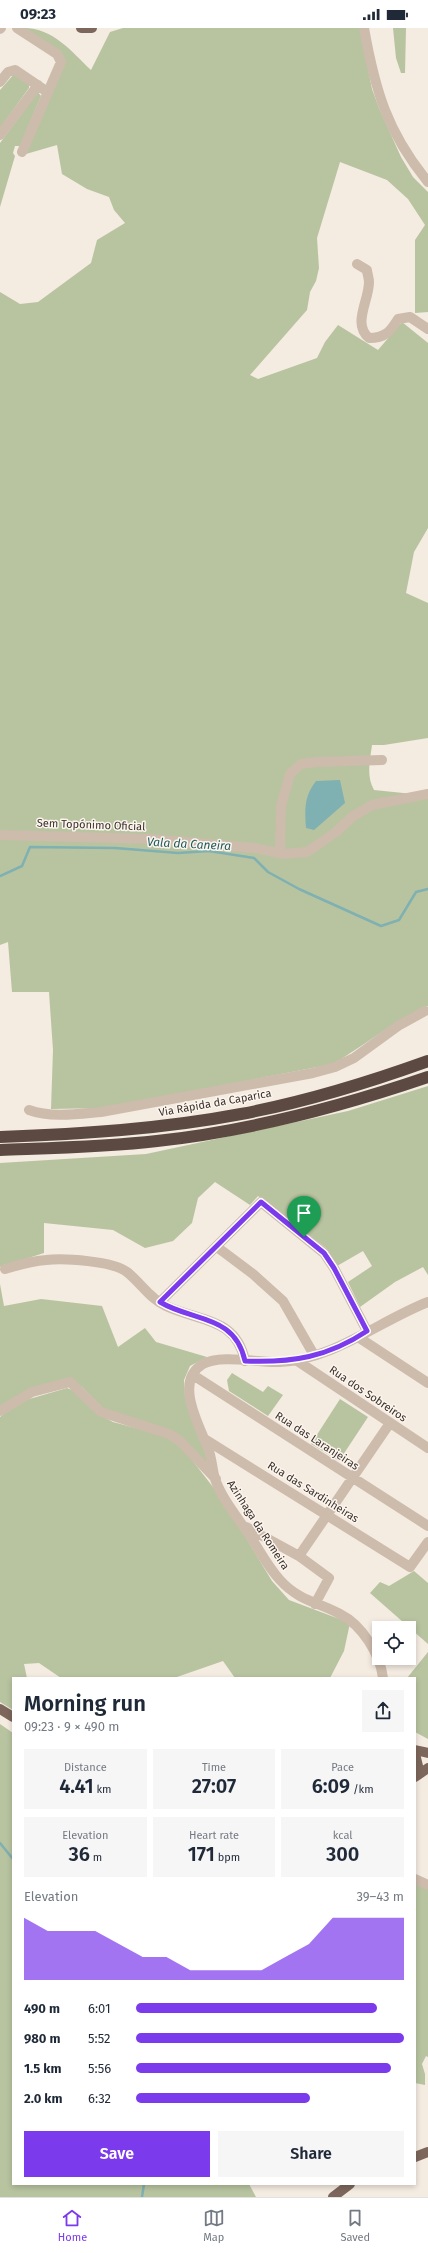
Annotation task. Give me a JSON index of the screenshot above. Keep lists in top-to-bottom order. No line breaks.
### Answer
{"streets":{"highway":["Via Rápida da Caparica"],"street":["Sem Topónimo Oficial","Rua dos Sobreiros","Rua das Laranjeiras","Rua das Sardinheiras","Azinhaga da Romeira"]},"crossings":[["Rua das Laranjeiras","Azinhaga da Romeira"],["Rua das Sardinheiras","Azinhaga da Romeira"]],"water":["Vala da Caneira"],"page":{"status":"09:23","heading":["Morning run","09:23 · 9 × 490 m"],"stats":[["Distance","4.41 km"],["Time","27:07"],["Pace","6:09 /km"],["Elevation","36 m"],["Heart rate","171 bpm"],["kcal","300"]],"chart":["Elevation","39–43 m"],"list":[{"name":"490 m","note":"6:01"},{"name":"980 m","note":"5:52"},{"name":"1.5 km","note":"5:56"},{"name":"2.0 km","note":"6:32"}],"buttons":["Save","Share"],"tabs":["Home","Map","Saved"]}}
